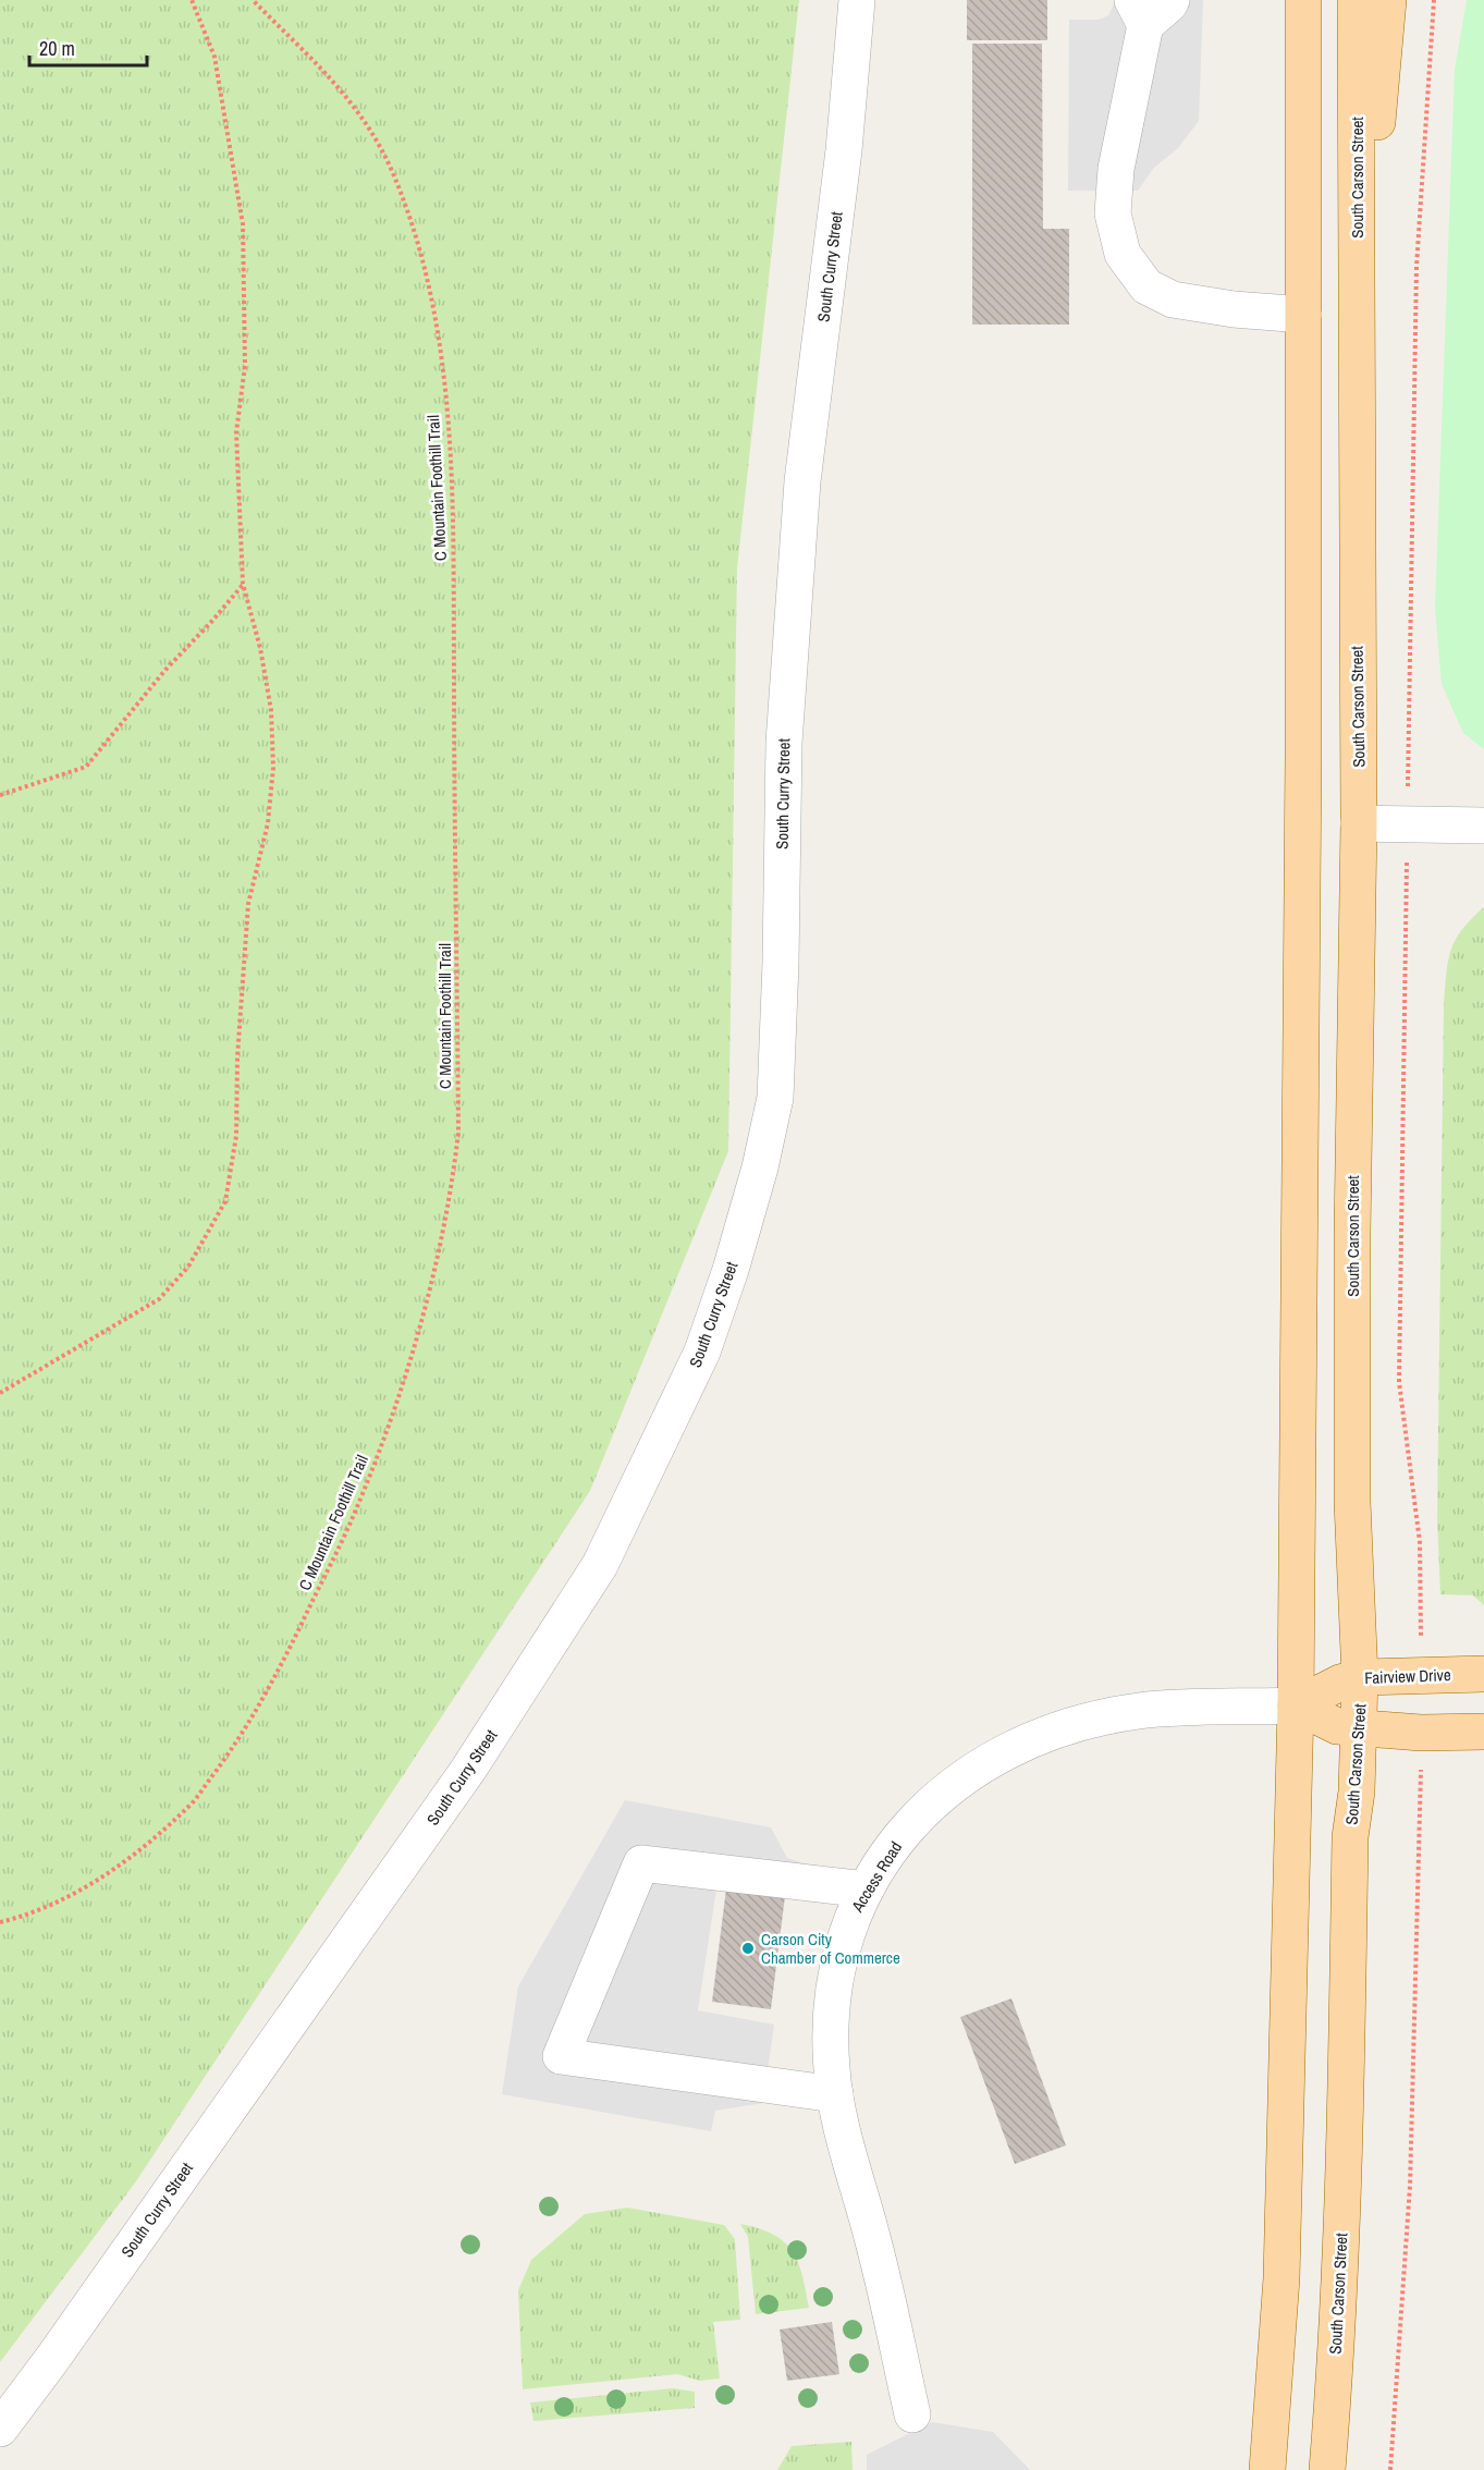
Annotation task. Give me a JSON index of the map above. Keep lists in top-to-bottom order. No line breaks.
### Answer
{"streets":{"main road":["South Carson Street","Fairview Drive"],"street":["South Curry Street","Access Road"],"path":["C Mountain Foothill Trail"]},"crossings":[["South Carson Street","Fairview Drive"],["Fairview Drive","Access Road"]],"places":["Carson City Chamber of Commerce"],"scale_bar":"20 m"}
